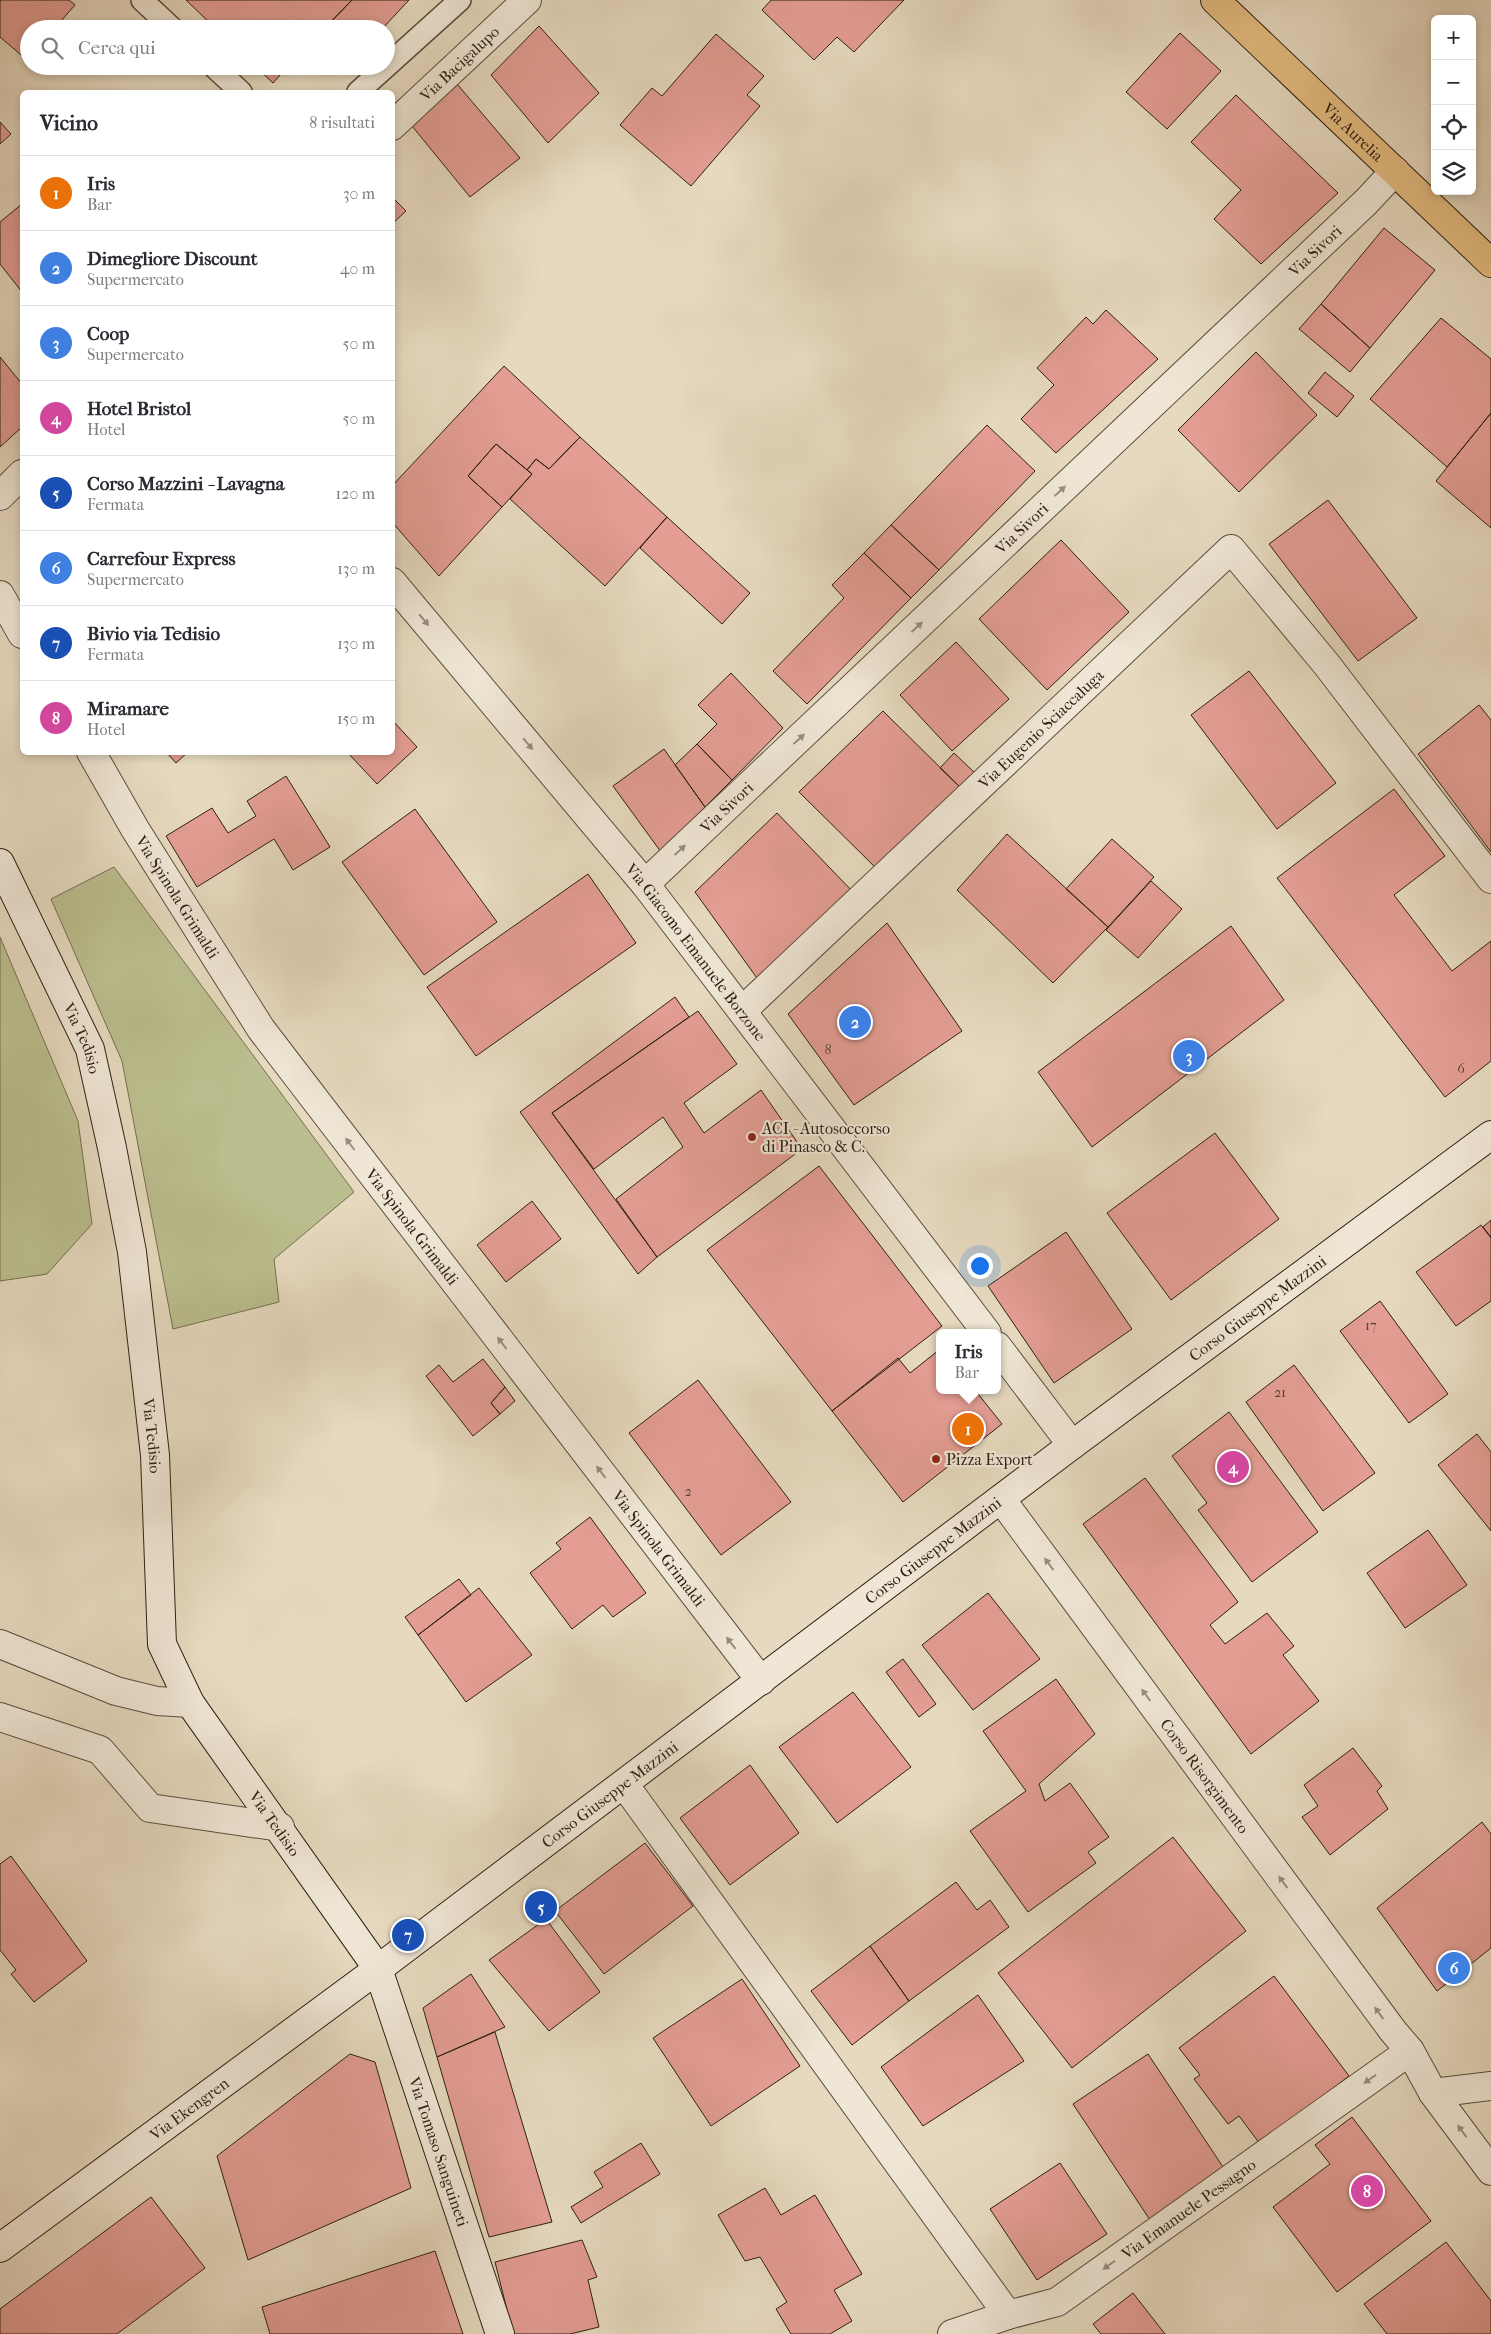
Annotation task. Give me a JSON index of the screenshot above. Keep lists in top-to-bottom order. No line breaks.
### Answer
{"streets":{"main road":["Via Aurelia"],"street":["Via Bacigalupo","Via Sivori","Via Eugenio Sciaccaluga","Via Spinola Grimaldi","Via Giacomo Emanuele Borzone","Via Tedisio","Corso Giuseppe Mazzini","Corso Risorgimento","Via Ekengren","Via Tomaso Sanguineti","Via Emanuele Pessagno"]},"crossings":[["Via Aurelia","Via Sivori"],["Via Sivori","Via Giacomo Emanuele Borzone"],["Via Eugenio Sciaccaluga","Via Giacomo Emanuele Borzone"],["Via Spinola Grimaldi","Corso Giuseppe Mazzini"],["Via Tedisio","Corso Giuseppe Mazzini"],["Via Tedisio","Via Ekengren"],["Via Tedisio","Via Tomaso Sanguineti"],["Corso Giuseppe Mazzini","Corso Risorgimento"],["Corso Giuseppe Mazzini","Via Ekengren"],["Corso Giuseppe Mazzini","Via Tomaso Sanguineti"],["Corso Risorgimento","Via Emanuele Pessagno"],["Via Ekengren","Via Tomaso Sanguineti"]],"one_way":["Via Sivori","Via Spinola Grimaldi","Via Giacomo Emanuele Borzone","Corso Risorgimento","Via Emanuele Pessagno"],"places":["ACI - Autosoccorso di Pinasco & C.","Pizza Export"],"house_numbers":["8","6","17","21","2"],"page":{"map_buttons":["+","−"],"search":"Cerca qui","heading":["Vicino","8 risultati"],"list":[{"mark":"1","name":"Iris","note":"Bar","value":"30 m"},{"mark":"2","name":"Dimegliore Discount","note":"Supermercato","value":"40 m"},{"mark":"3","name":"Coop","note":"Supermercato","value":"50 m"},{"mark":"4","name":"Hotel Bristol","note":"Hotel","value":"50 m"},{"mark":"5","name":"Corso Mazzini - Lavagna","note":"Fermata","value":"120 m"},{"mark":"6","name":"Carrefour Express","note":"Supermercato","value":"130 m"},{"mark":"7","name":"Bivio via Tedisio","note":"Fermata","value":"130 m"},{"mark":"8","name":"Miramare","note":"Hotel","value":"150 m"}],"pins":["2","3","1","4","5","7","6","8"],"popup":["Iris","Bar"]}}
